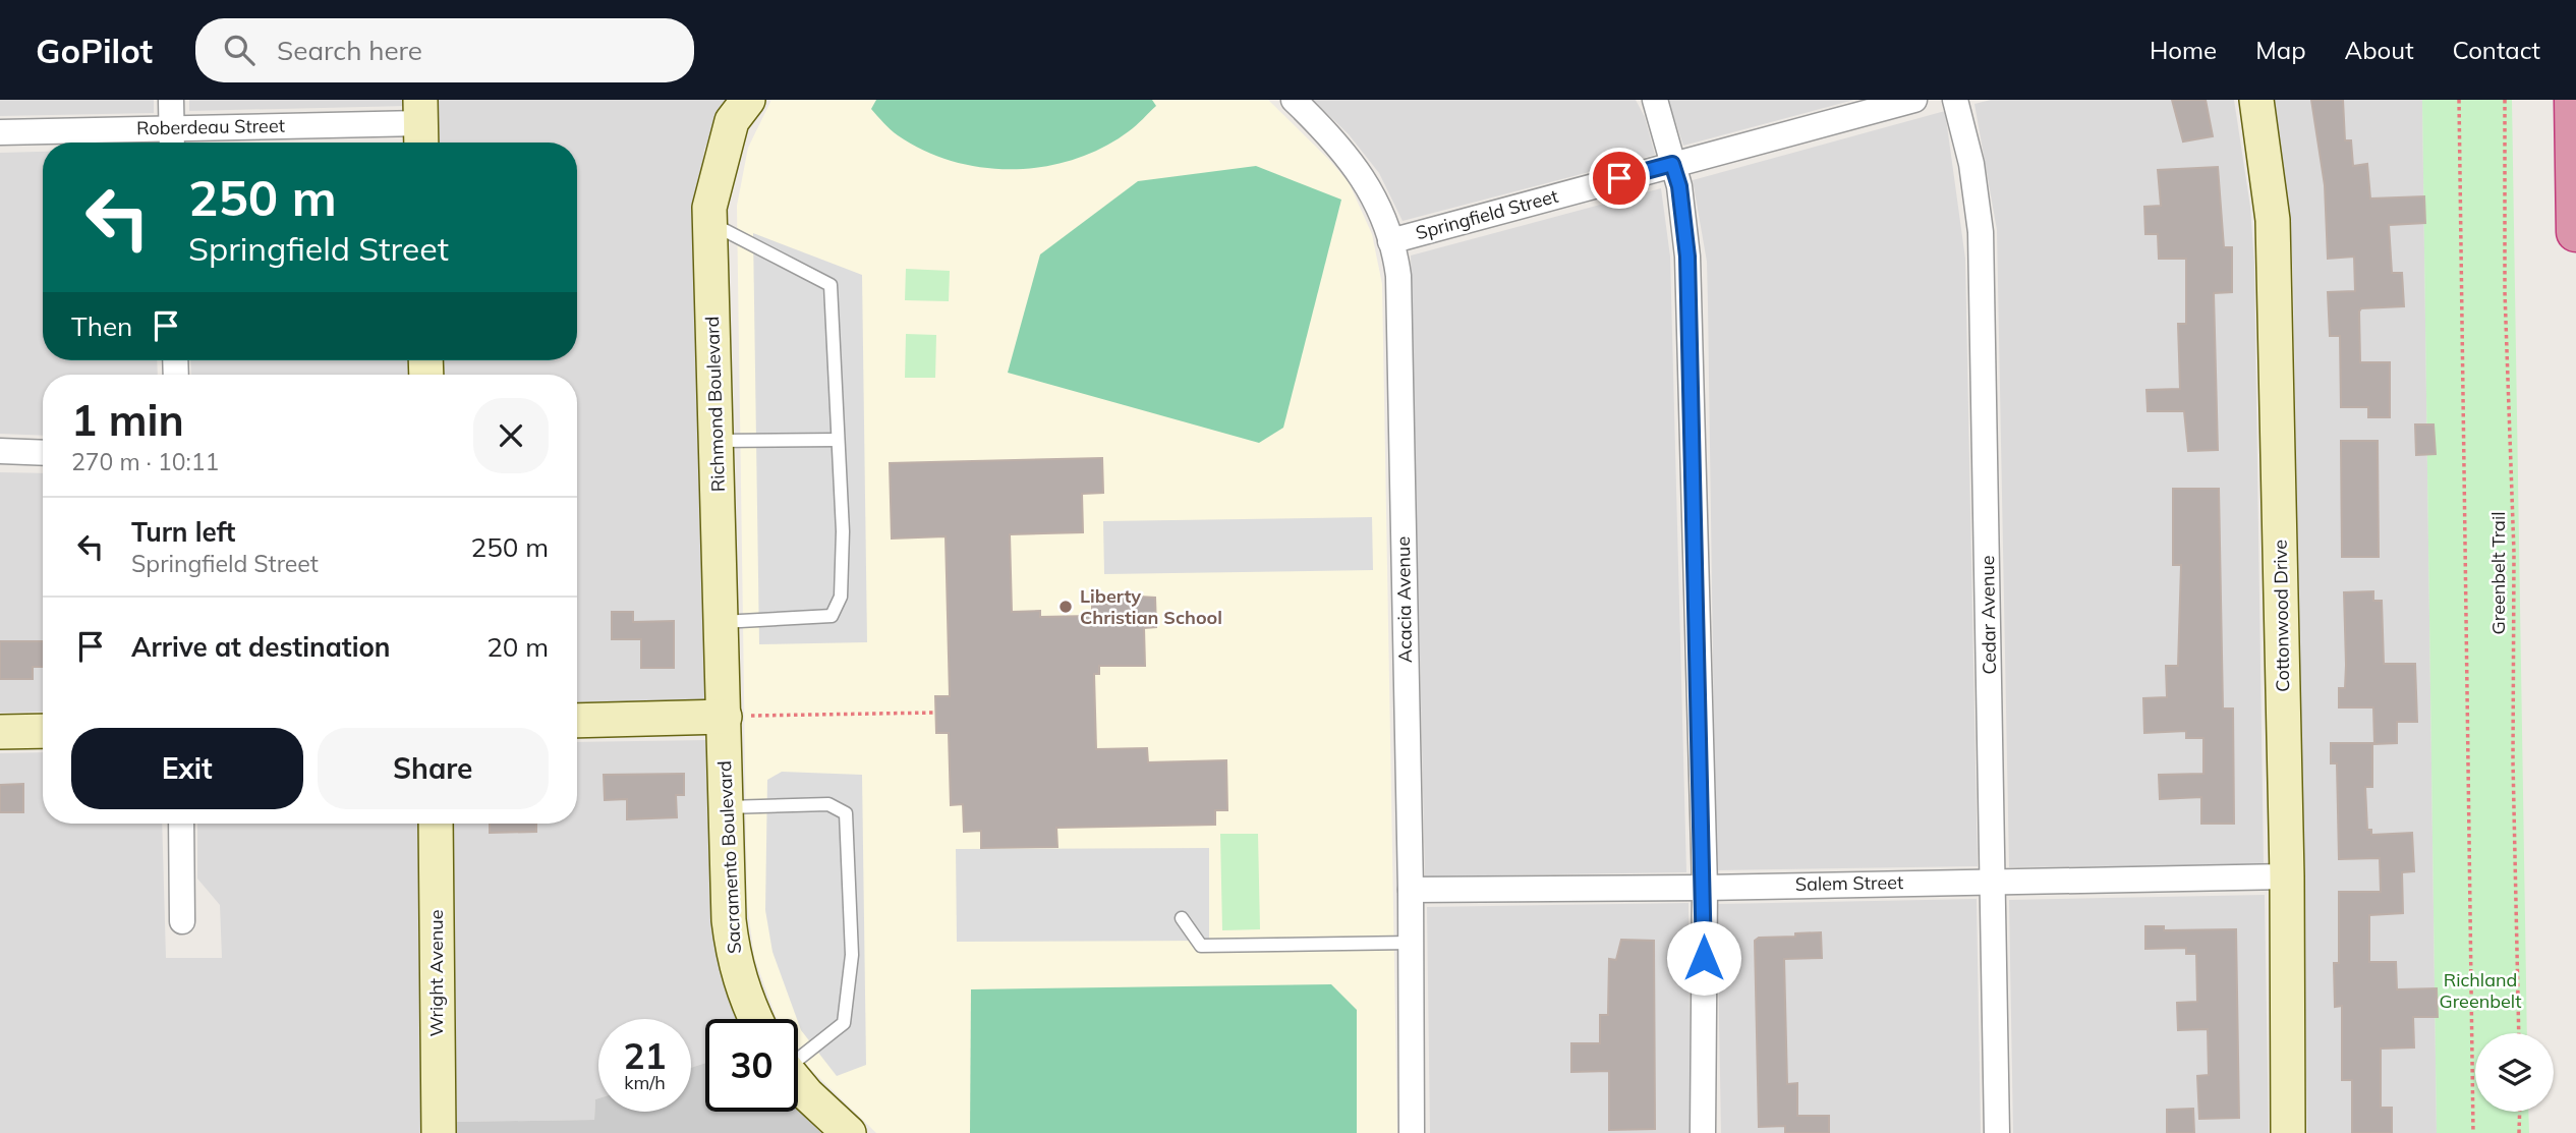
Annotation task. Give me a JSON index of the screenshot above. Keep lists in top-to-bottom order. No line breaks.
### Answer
{"streets":{"street":["Roberdeau Street","Springfield Street","Richmond Boulevard","Acacia Avenue","Cedar Avenue","Cottonwood Drive","Sacramento Boulevard","Salem Street","Wright Avenue"],"path":["Greenbelt Trail"]},"crossings":[["Springfield Street","Acacia Avenue"],["Richmond Boulevard","Sacramento Boulevard"],["Acacia Avenue","Salem Street"],["Cedar Avenue","Salem Street"],["Cottonwood Drive","Salem Street"]],"parks":["Richland Greenbelt"],"places":["Liberty Christian School"],"page":{"header":"GoPilot","search":"Search here","nav":["Home","Map","About","Contact"],"turn":["250 m","Springfield Street"],"then":"Then","heading":["1 min","270 m · 10:11"],"list":[{"name":"Turn left","note":"Springfield Street","value":"250 m"},{"name":"Arrive at destination","value":"20 m"}],"buttons":["Exit","Share"],"speed":"21 km/h","limit":"30"}}
